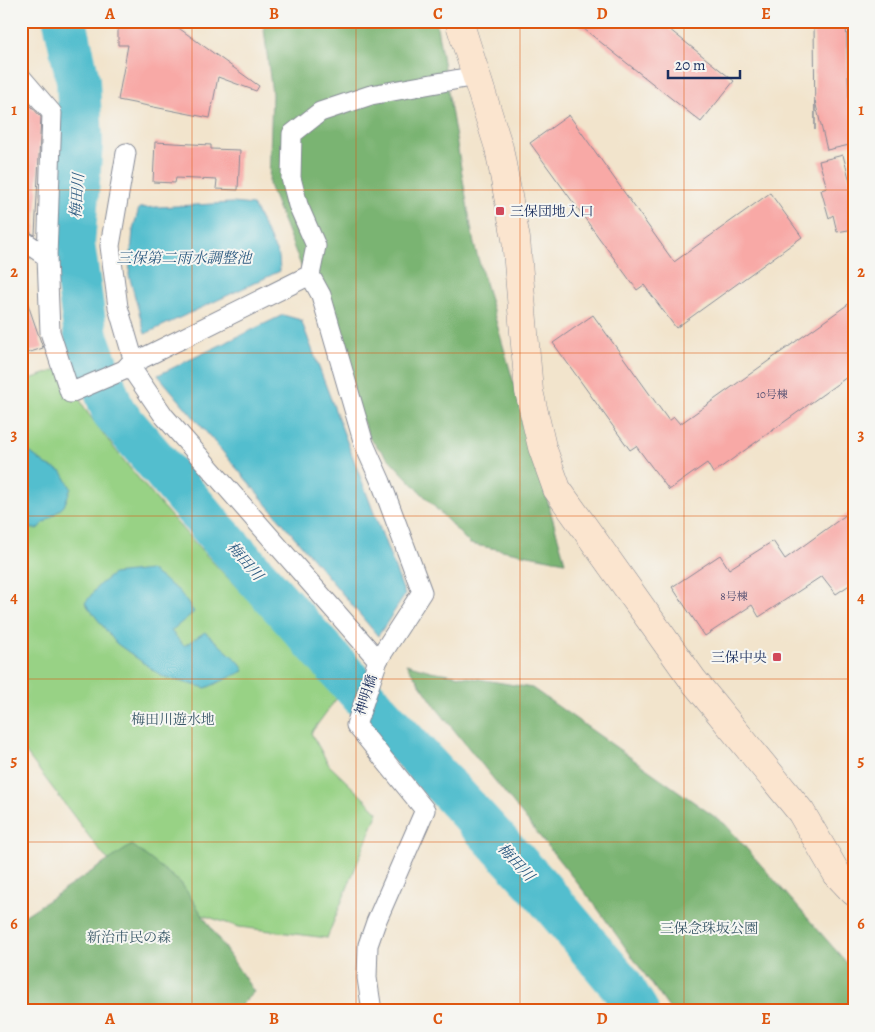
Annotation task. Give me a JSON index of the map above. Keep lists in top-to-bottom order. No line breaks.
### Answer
{"streets":{"street":["神明橋"]},"water":["梅田川","三保第二雨水調整池"],"parks":["梅田川遊水地","三保念珠坂公園","新治市民の森"],"places":{"transit":["三保団地入口","三保中央"]},"house_numbers":["10号棟","8号棟"],"scale_bar":"20 m","grid":{"columns":["A","B","C","D","E"],"rows":["1","2","3","4","5","6"]}}
